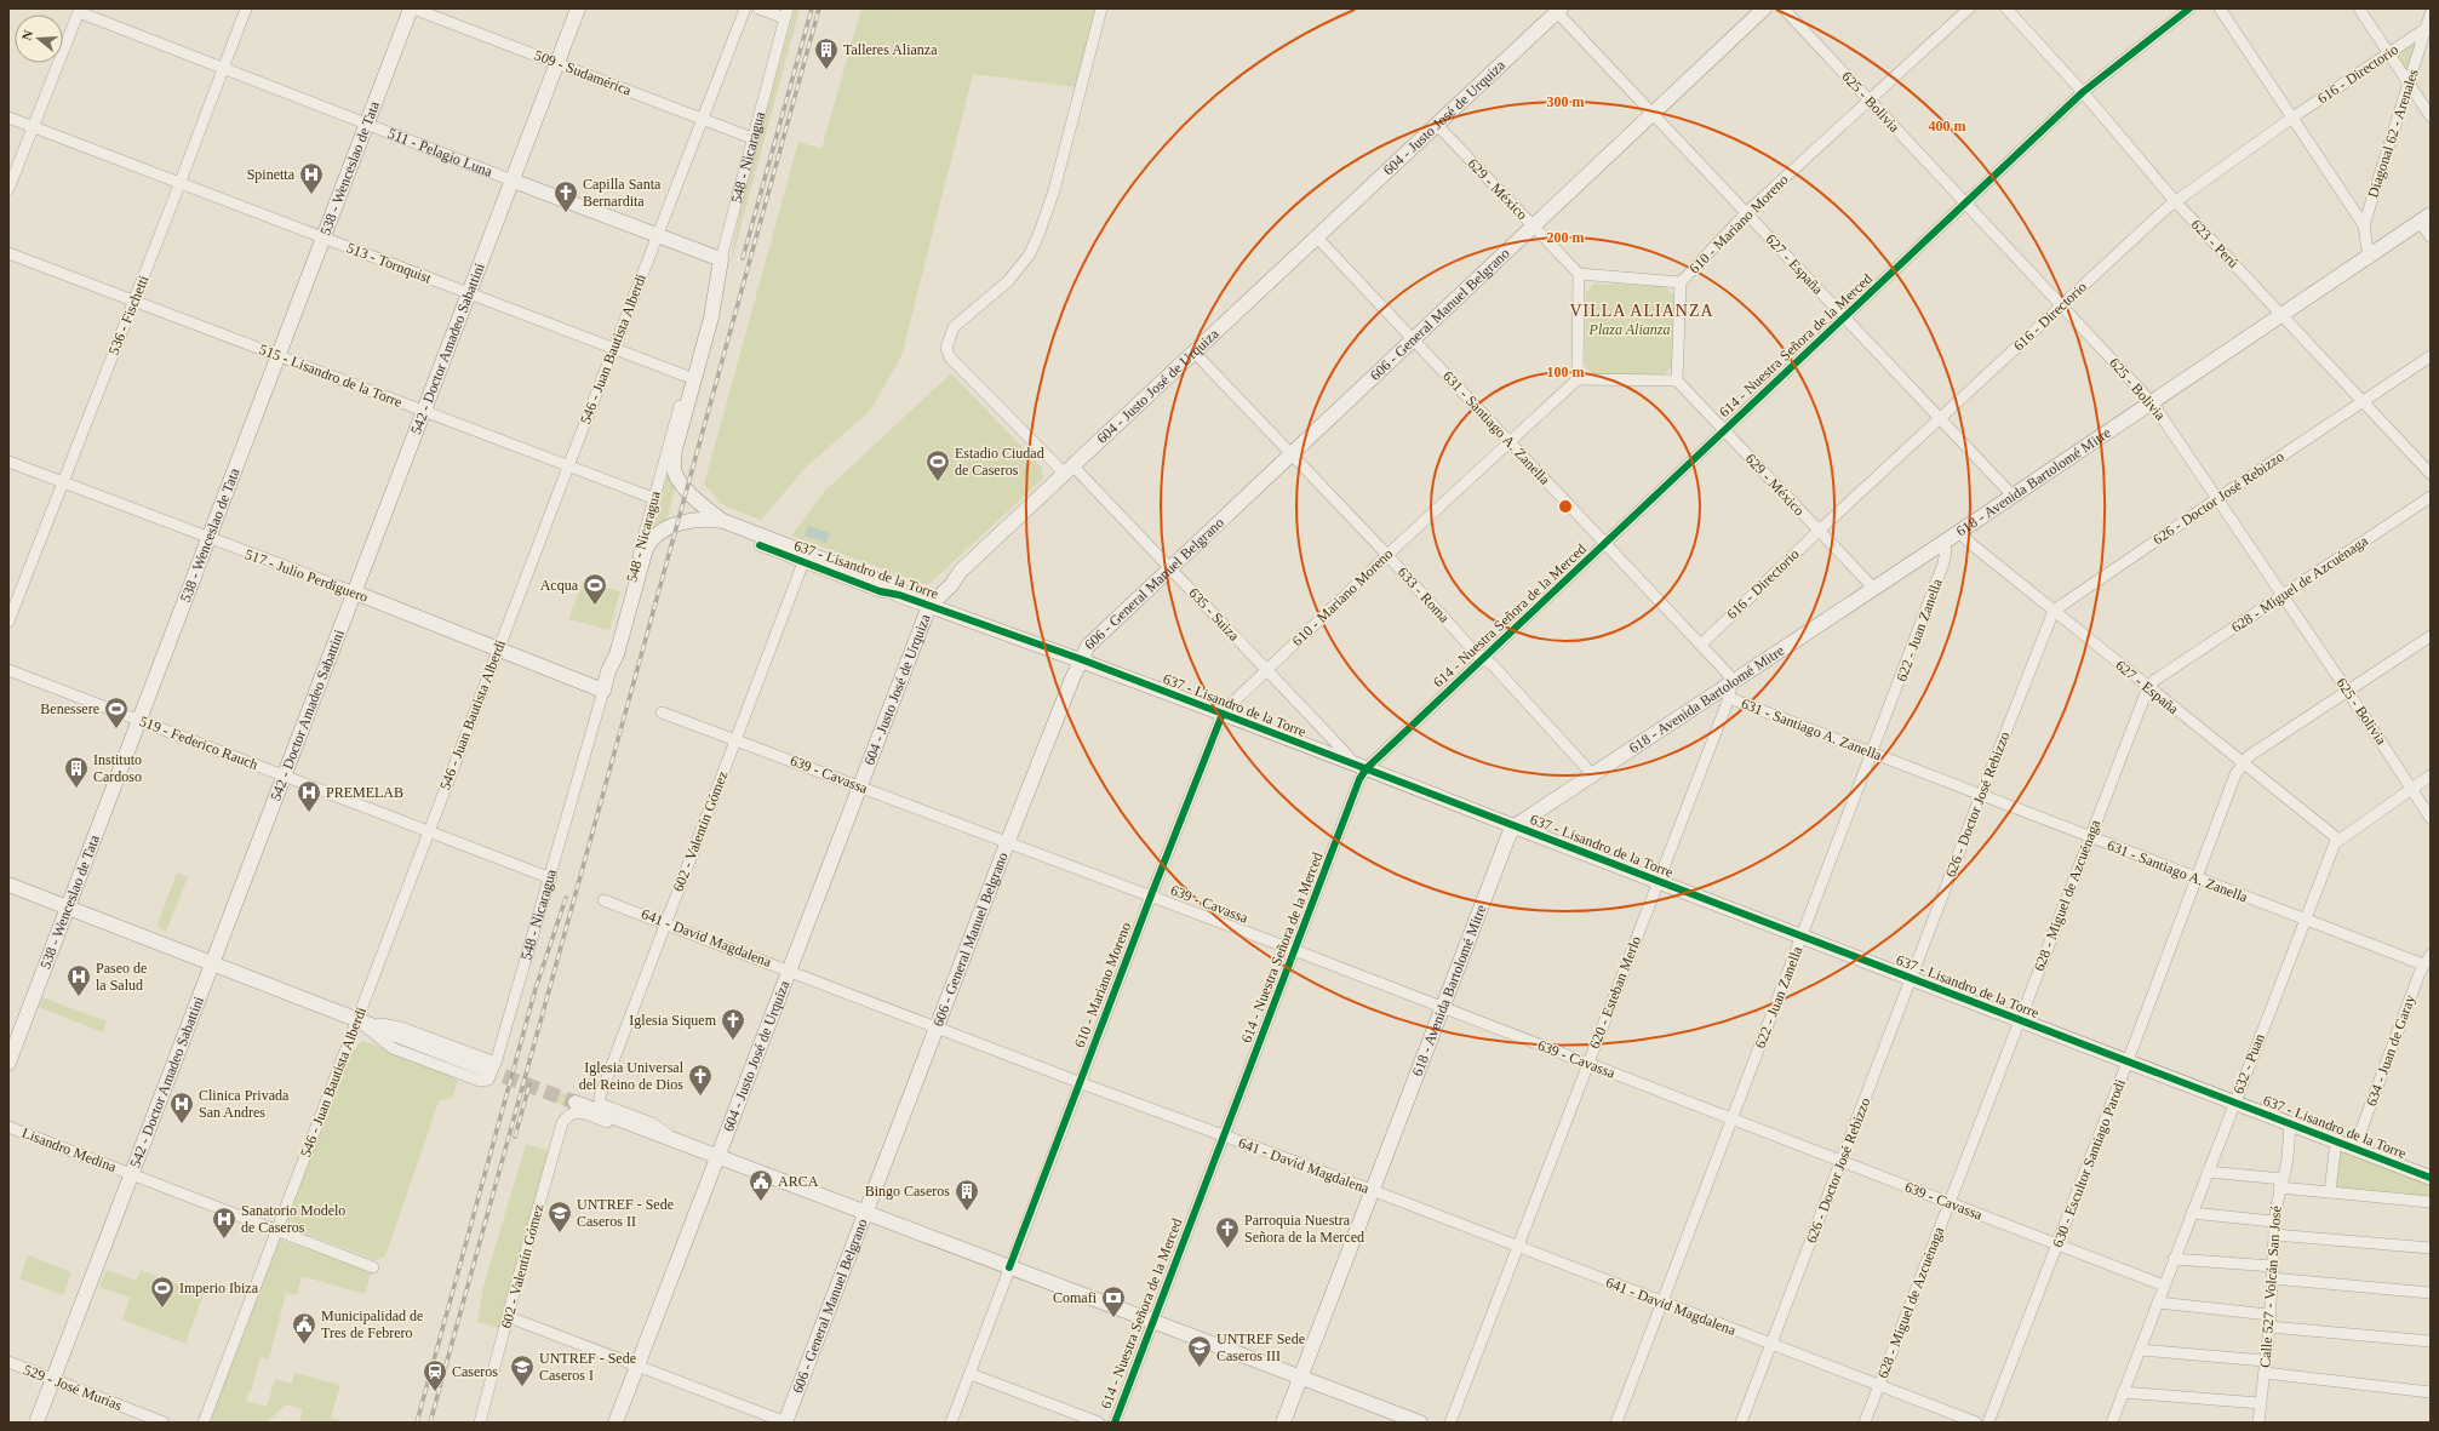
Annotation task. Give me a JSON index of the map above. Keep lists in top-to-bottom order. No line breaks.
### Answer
{"streets":{"street":["509 - Sudamérica","616 - Directorio","625 - Bolivia","604 - Justo José de Urquiza","Diagonal 62 - Arenales","511 - Pelagio Luna","548 - Nicaragua","538 - Wenceslao de Tata","629 - México","610 - Mariano Moreno","623 - Perú","513 - Tornquist","627 - España","606 - General Manuel Belgrano","536 - Fischetti","614 - Nuestra Señora de la Merced","542 - Doctor Amadeo Sabattini","546 - Juan Bautista Alberdi","515 - Lisandro de la Torre","631 - Santiago A. Zanella","618 - Avenida Bartolomé Mitre","626 - Doctor José Rebizzo","637 - Lisandro de la Torre","517 - Julio Perdiguero","628 - Miguel de Azcuénaga","633 - Roma","635 - Suiza","622 - Juan Zanella","519 - Federico Rauch","639 - Cavassa","602 - Valentín Gómez","641 - David Magdalena","620 - Esteban Merlo","634 - Juan de Garay","632 - Puan","Lisandro Medina","630 - Escultor Santiago Parodi","Calle 527 - Volcán San José","529 - José Murías"]},"crossings":[["509 - Sudamérica","548 - Nicaragua"],["509 - Sudamérica","538 - Wenceslao de Tata"],["509 - Sudamérica","542 - Doctor Amadeo Sabattini"],["509 - Sudamérica","546 - Juan Bautista Alberdi"],["616 - Directorio","625 - Bolivia"],["616 - Directorio","Diagonal 62 - Arenales"],["616 - Directorio","629 - México"],["616 - Directorio","623 - Perú"],["616 - Directorio","627 - España"],["616 - Directorio","631 - Santiago A. Zanella"],["625 - Bolivia","610 - Mariano Moreno"],["625 - Bolivia","614 - Nuestra Señora de la Merced"],["625 - Bolivia","618 - Avenida Bartolomé Mitre"],["625 - Bolivia","626 - Doctor José Rebizzo"],["625 - Bolivia","628 - Miguel de Azcuénaga"],["604 - Justo José de Urquiza","629 - México"],["604 - Justo José de Urquiza","627 - España"],["604 - Justo José de Urquiza","631 - Santiago A. Zanella"],["604 - Justo José de Urquiza","637 - Lisandro de la Torre"],["604 - Justo José de Urquiza","633 - Roma"],["604 - Justo José de Urquiza","635 - Suiza"],["604 - Justo José de Urquiza","639 - Cavassa"],["604 - Justo José de Urquiza","641 - David Magdalena"],["511 - Pelagio Luna","548 - Nicaragua"],["511 - Pelagio Luna","538 - Wenceslao de Tata"],["511 - Pelagio Luna","536 - Fischetti"],["511 - Pelagio Luna","542 - Doctor Amadeo Sabattini"],["511 - Pelagio Luna","546 - Juan Bautista Alberdi"],["548 - Nicaragua","513 - Tornquist"],["548 - Nicaragua","515 - Lisandro de la Torre"],["548 - Nicaragua","517 - Julio Perdiguero"],["548 - Nicaragua","519 - Federico Rauch"],["538 - Wenceslao de Tata","513 - Tornquist"],["538 - Wenceslao de Tata","515 - Lisandro de la Torre"],["538 - Wenceslao de Tata","517 - Julio Perdiguero"],["538 - Wenceslao de Tata","519 - Federico Rauch"],["629 - México","610 - Mariano Moreno"],["629 - México","606 - General Manuel Belgrano"],["629 - México","614 - Nuestra Señora de la Merced"],["629 - México","618 - Avenida Bartolomé Mitre"],["610 - Mariano Moreno","627 - España"],["610 - Mariano Moreno","631 - Santiago A. Zanella"],["610 - Mariano Moreno","637 - Lisandro de la Torre"],["610 - Mariano Moreno","633 - Roma"],["610 - Mariano Moreno","635 - Suiza"],["610 - Mariano Moreno","639 - Cavassa"],["610 - Mariano Moreno","641 - David Magdalena"],["623 - Perú","614 - Nuestra Señora de la Merced"],["623 - Perú","618 - Avenida Bartolomé Mitre"],["623 - Perú","626 - Doctor José Rebizzo"],["513 - Tornquist","536 - Fischetti"],["513 - Tornquist","542 - Doctor Amadeo Sabattini"],["513 - Tornquist","546 - Juan Bautista Alberdi"],["627 - España","606 - General Manuel Belgrano"],["627 - España","614 - Nuestra Señora de la Merced"],["627 - España","618 - Avenida Bartolomé Mitre"],["627 - España","626 - Doctor José Rebizzo"],["627 - España","628 - Miguel de Azcuénaga"],["627 - España","632 - Puan"],["627 - España","630 - Escultor Santiago Parodi"],["606 - General Manuel Belgrano","631 - Santiago A. Zanella"],["606 - General Manuel Belgrano","637 - Lisandro de la Torre"],["606 - General Manuel Belgrano","633 - Roma"],["606 - General Manuel Belgrano","635 - Suiza"],["606 - General Manuel Belgrano","639 - Cavassa"],["606 - General Manuel Belgrano","641 - David Magdalena"],["536 - Fischetti","515 - Lisandro de la Torre"],["536 - Fischetti","517 - Julio Perdiguero"],["614 - Nuestra Señora de la Merced","631 - Santiago A. Zanella"],["614 - Nuestra Señora de la Merced","637 - Lisandro de la Torre"],["614 - Nuestra Señora de la Merced","633 - Roma"],["614 - Nuestra Señora de la Merced","639 - Cavassa"],["614 - Nuestra Señora de la Merced","641 - David Magdalena"],["542 - Doctor Amadeo Sabattini","515 - Lisandro de la Torre"],["542 - Doctor Amadeo Sabattini","517 - Julio Perdiguero"],["542 - Doctor Amadeo Sabattini","519 - Federico Rauch"],["542 - Doctor Amadeo Sabattini","Lisandro Medina"],["542 - Doctor Amadeo Sabattini","529 - José Murías"],["546 - Juan Bautista Alberdi","515 - Lisandro de la Torre"],["546 - Juan Bautista Alberdi","517 - Julio Perdiguero"],["546 - Juan Bautista Alberdi","519 - Federico Rauch"],["546 - Juan Bautista Alberdi","Lisandro Medina"],["631 - Santiago A. Zanella","618 - Avenida Bartolomé Mitre"],["631 - Santiago A. Zanella","626 - Doctor José Rebizzo"],["631 - Santiago A. Zanella","628 - Miguel de Azcuénaga"],["631 - Santiago A. Zanella","622 - Juan Zanella"],["631 - Santiago A. Zanella","620 - Esteban Merlo"],["631 - Santiago A. Zanella","634 - Juan de Garay"],["631 - Santiago A. Zanella","632 - Puan"],["631 - Santiago A. Zanella","630 - Escultor Santiago Parodi"],["618 - Avenida Bartolomé Mitre","637 - Lisandro de la Torre"],["618 - Avenida Bartolomé Mitre","633 - Roma"],["618 - Avenida Bartolomé Mitre","622 - Juan Zanella"],["618 - Avenida Bartolomé Mitre","639 - Cavassa"],["618 - Avenida Bartolomé Mitre","641 - David Magdalena"],["626 - Doctor José Rebizzo","637 - Lisandro de la Torre"],["626 - Doctor José Rebizzo","639 - Cavassa"],["626 - Doctor José Rebizzo","641 - David Magdalena"],["637 - Lisandro de la Torre","628 - Miguel de Azcuénaga"],["637 - Lisandro de la Torre","635 - Suiza"],["637 - Lisandro de la Torre","622 - Juan Zanella"],["637 - Lisandro de la Torre","602 - Valentín Gómez"],["637 - Lisandro de la Torre","620 - Esteban Merlo"],["637 - Lisandro de la Torre","634 - Juan de Garay"],["637 - Lisandro de la Torre","632 - Puan"],["637 - Lisandro de la Torre","630 - Escultor Santiago Parodi"],["637 - Lisandro de la Torre","Calle 527 - Volcán San José"],["628 - Miguel de Azcuénaga","639 - Cavassa"],["628 - Miguel de Azcuénaga","641 - David Magdalena"],["622 - Juan Zanella","639 - Cavassa"],["622 - Juan Zanella","641 - David Magdalena"],["639 - Cavassa","602 - Valentín Gómez"],["639 - Cavassa","620 - Esteban Merlo"],["639 - Cavassa","632 - Puan"],["639 - Cavassa","630 - Escultor Santiago Parodi"],["602 - Valentín Gómez","641 - David Magdalena"],["641 - David Magdalena","620 - Esteban Merlo"]],"districts":["VILLA ALIANZA"],"parks":["Plaza Alianza"],"places":{"building":["Talleres Alianza","Instituto Cardoso","Bingo Caseros"],"hospital":["Spinetta","PREMELAB","Paseo de la Salud","Clinica Privada San Andres","Sanatorio Modelo de Caseros"],"church":["Capilla Santa Bernardita","Iglesia Siquem","Iglesia Universal del Reino de Dios","Parroquia Nuestra Señora de la Merced"],"sports":["Estadio Ciudad de Caseros","Acqua","Benessere","Imperio Ibiza"],"public building":["ARCA","Municipalidad de Tres de Febrero"],"school or university":["UNTREF - Sede Caseros II","UNTREF Sede Caseros III","UNTREF - Sede Caseros I"],"bank":["Comafi"],"station":["Caseros"]},"north":"left","rings":["300 m","400 m","200 m","100 m"]}
